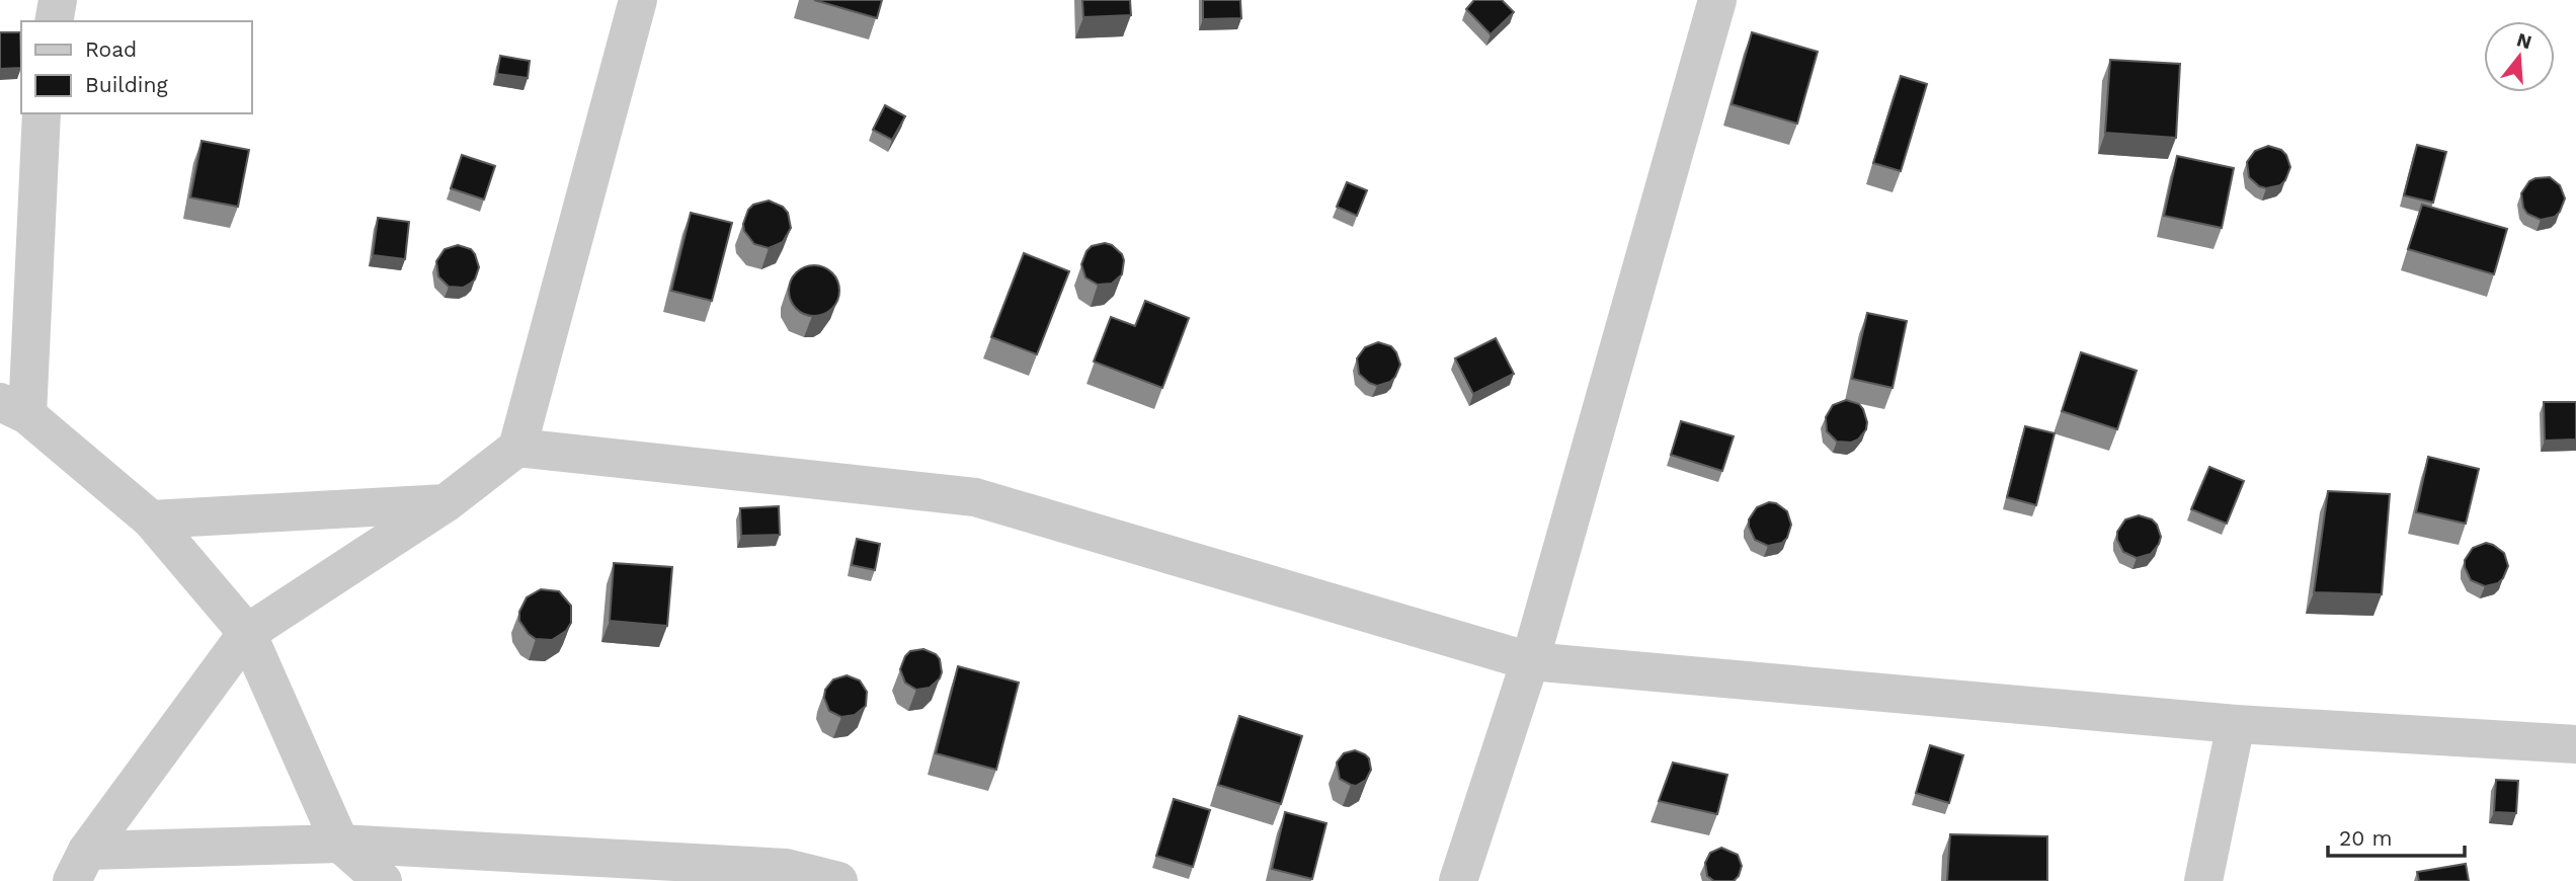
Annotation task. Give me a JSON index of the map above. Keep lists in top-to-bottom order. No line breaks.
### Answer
{"legend":["Road","Building"],"scale_bar":"20 m","north":"top"}
